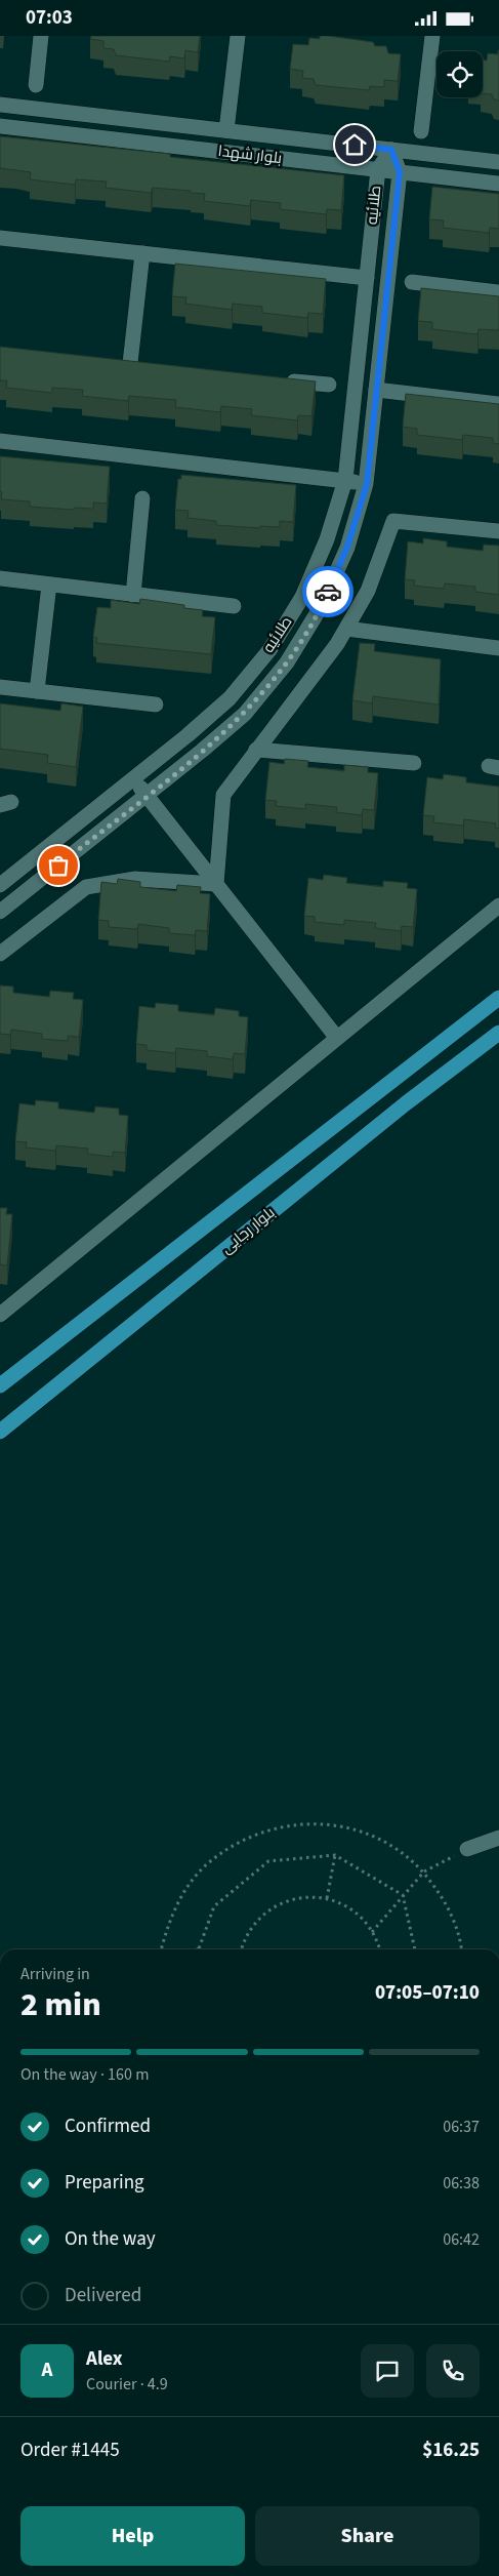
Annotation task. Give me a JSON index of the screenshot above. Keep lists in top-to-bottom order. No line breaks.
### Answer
{"streets":{"main road":["بلوار رجایی"],"street":["بلوار شهدا","طلائیه"]},"crossings":[["بلوار شهدا","طلائیه"]],"page":{"status":"07:03","heading":["2 min","Arriving in","07:05–07:10"],"panel":["Alex","Courier · 4.9","Order #1445","$16.25"],"bar":"On the way · 160 m","list":[["Confirmed","06:37"],["Preparing","06:38"],["On the way","06:42"],"Delivered"],"round":"A","buttons":["Help","Share"]}}
